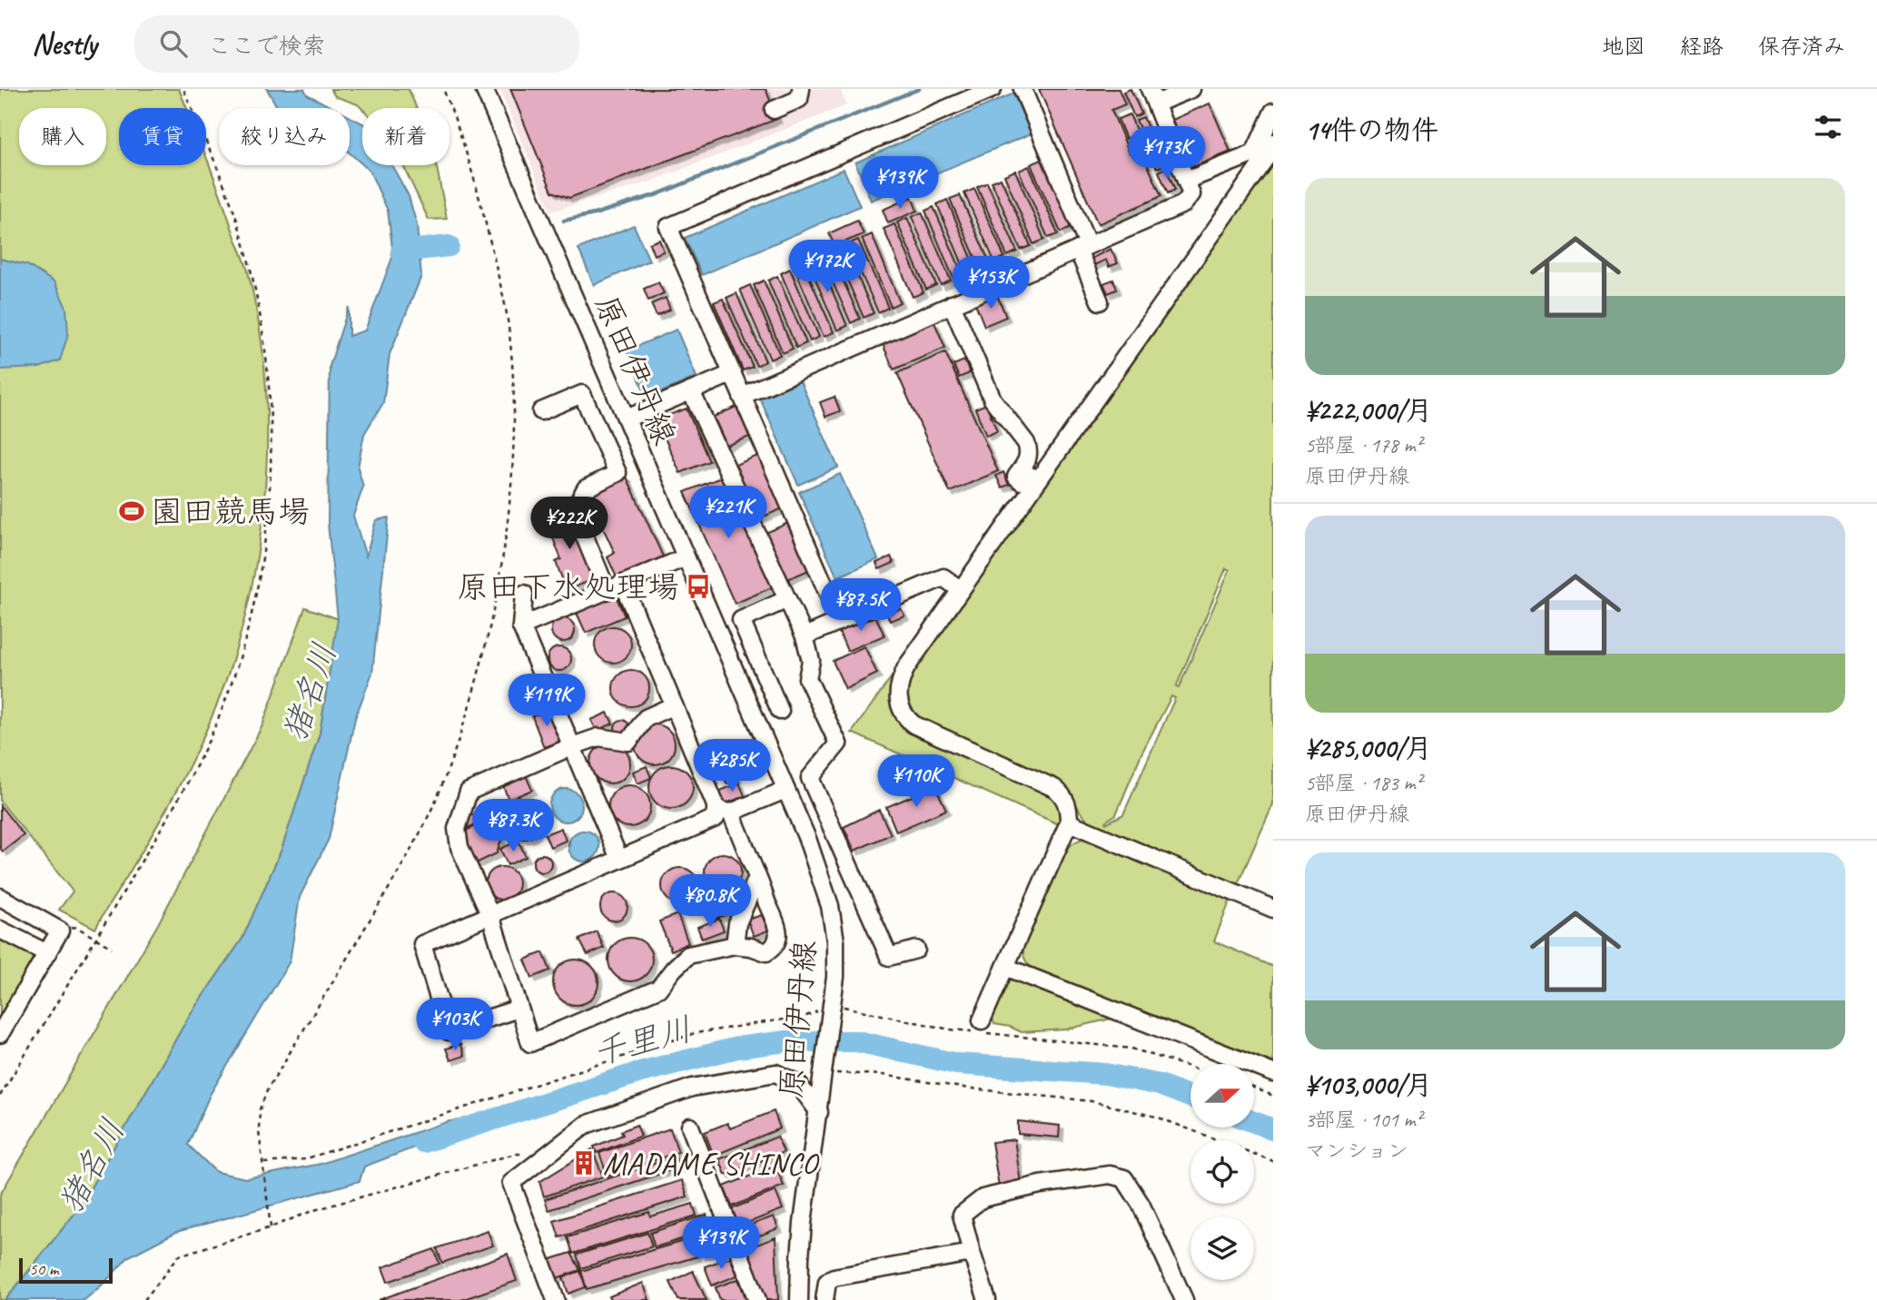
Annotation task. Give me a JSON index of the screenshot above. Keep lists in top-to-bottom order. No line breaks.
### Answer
{"streets":{"street":["原田伊丹線"]},"water":["猪名川","千里川"],"places":{"sports":["園田競馬場"],"bus stop":["原田下水処理場"],"building":["MADAME SHINCO"]},"scale_bar":"50 m","north":"right","page":{"header":"Nestly","search":"ここで検索","nav":["地図","経路","保存済み"],"heading":"14件の物件","chip":["購入","賃貸","絞り込み","新着"],"price":["¥173K","¥139K","¥172K","¥153K","¥221K","¥222K","¥87.5K","¥119K","¥285K","¥110K","¥87.3K","¥80.8K","¥103K","¥139K"],"list":[{"name":"¥222,000/月","note":"5部屋 · 178 m² · 原田伊丹線"},{"name":"¥285,000/月","note":"5部屋 · 183 m² · 原田伊丹線"},{"name":"¥103,000/月","note":"3部屋 · 101 m² · マンション"}],"scale":"50 m"}}
